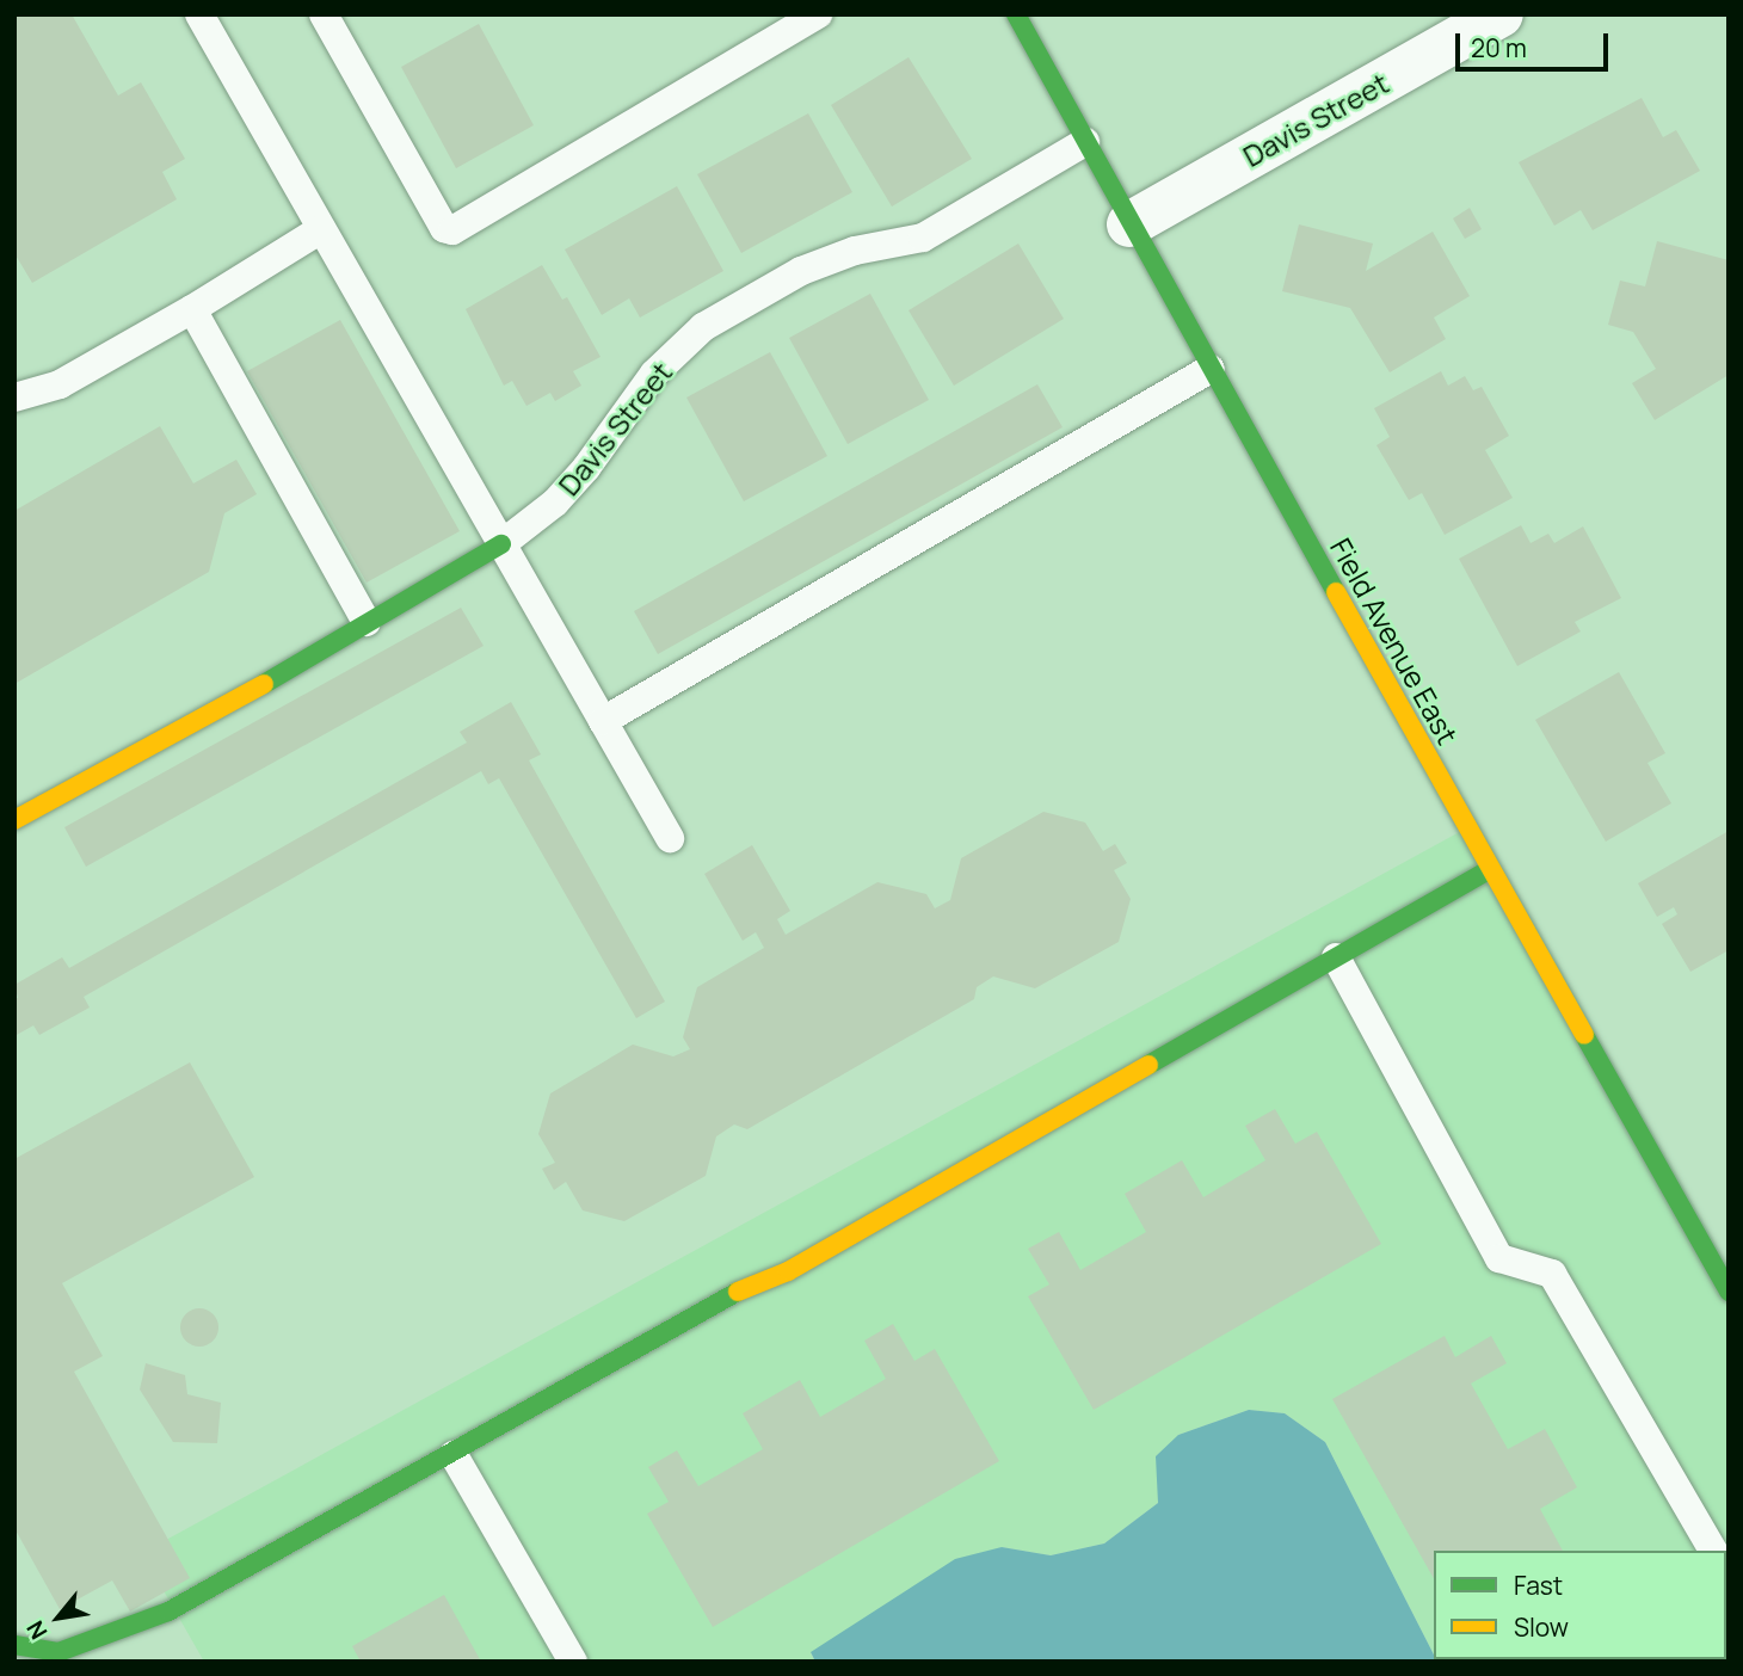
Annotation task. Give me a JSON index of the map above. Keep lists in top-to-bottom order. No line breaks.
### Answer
{"streets":{"street":["Davis Street","Field Avenue East"]},"crossings":[["Davis Street","Field Avenue East"]],"legend":["Fast","Slow"],"scale_bar":"20 m","north":"bottom left"}
